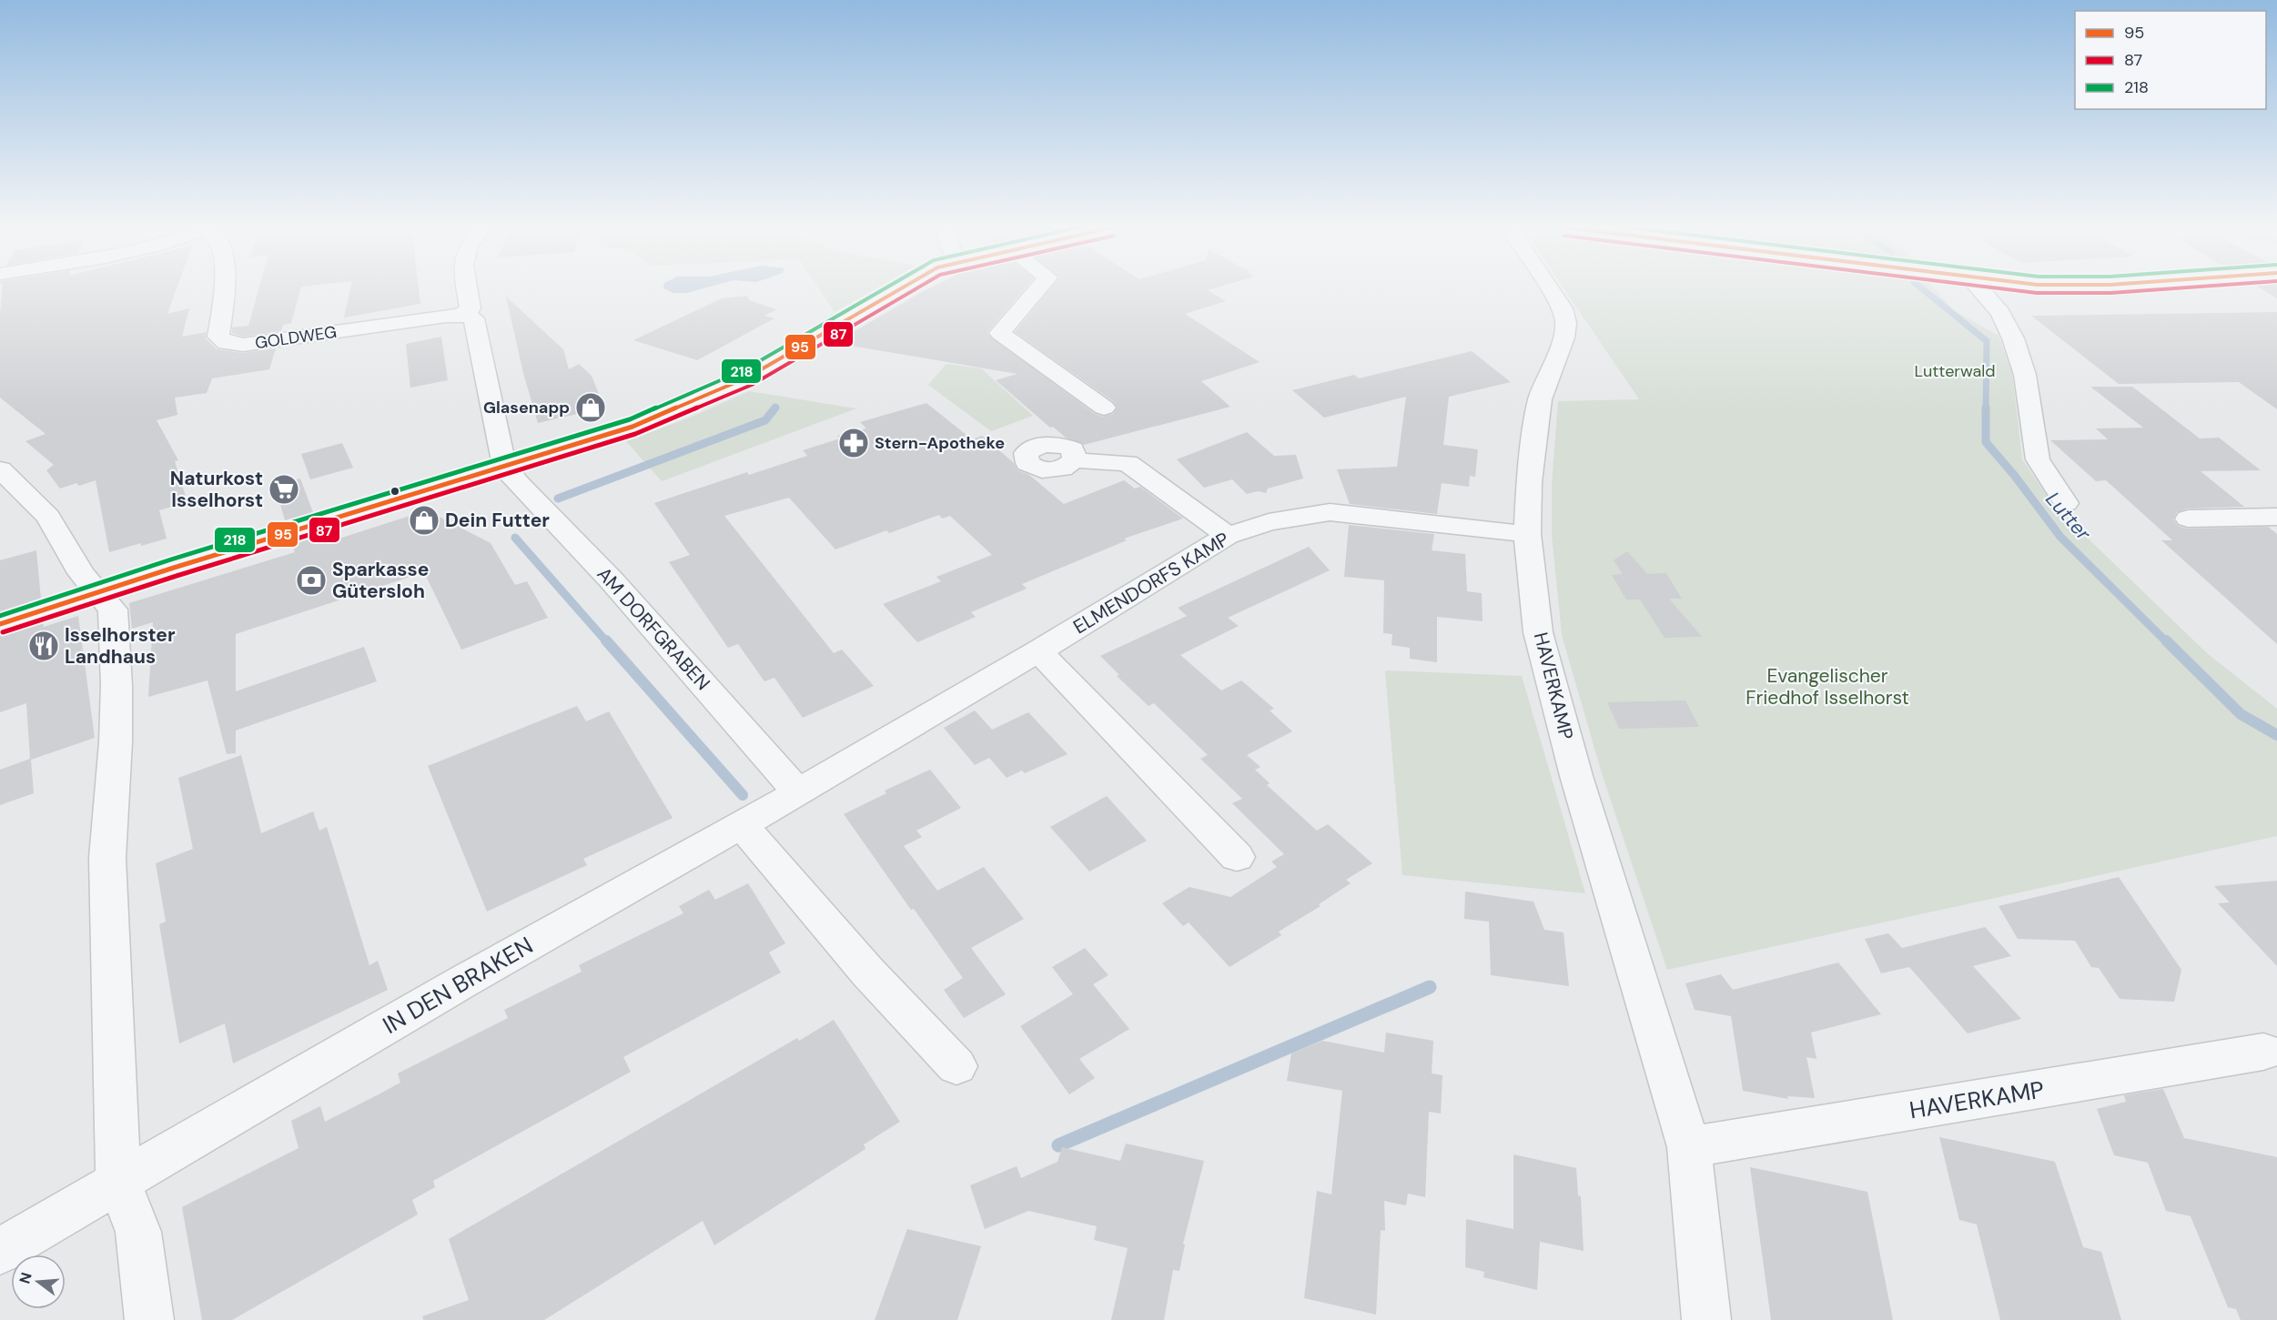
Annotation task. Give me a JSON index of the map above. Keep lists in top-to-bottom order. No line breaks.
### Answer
{"streets":{"street":["GOLDWEG","ELMENDORFS KAMP","AM DORFGRABEN","HAVERKAMP","IN DEN BRAKEN"]},"crossings":[["ELMENDORFS KAMP","AM DORFGRABEN"],["ELMENDORFS KAMP","HAVERKAMP"],["ELMENDORFS KAMP","IN DEN BRAKEN"],["AM DORFGRABEN","IN DEN BRAKEN"]],"water":["Lutter"],"parks":["Lutterwald","Evangelischer Friedhof Isselhorst"],"places":{"shop":["Glasenapp","Dein Futter"],"pharmacy":["Stern-Apotheke"],"supermarket":["Naturkost Isselhorst"],"bank":["Sparkasse Gütersloh"],"restaurant":["Isselhorster Landhaus"]},"lines":["transit line 95","transit line 87","transit line 218"],"legend":["95","87","218"],"north":"left"}
